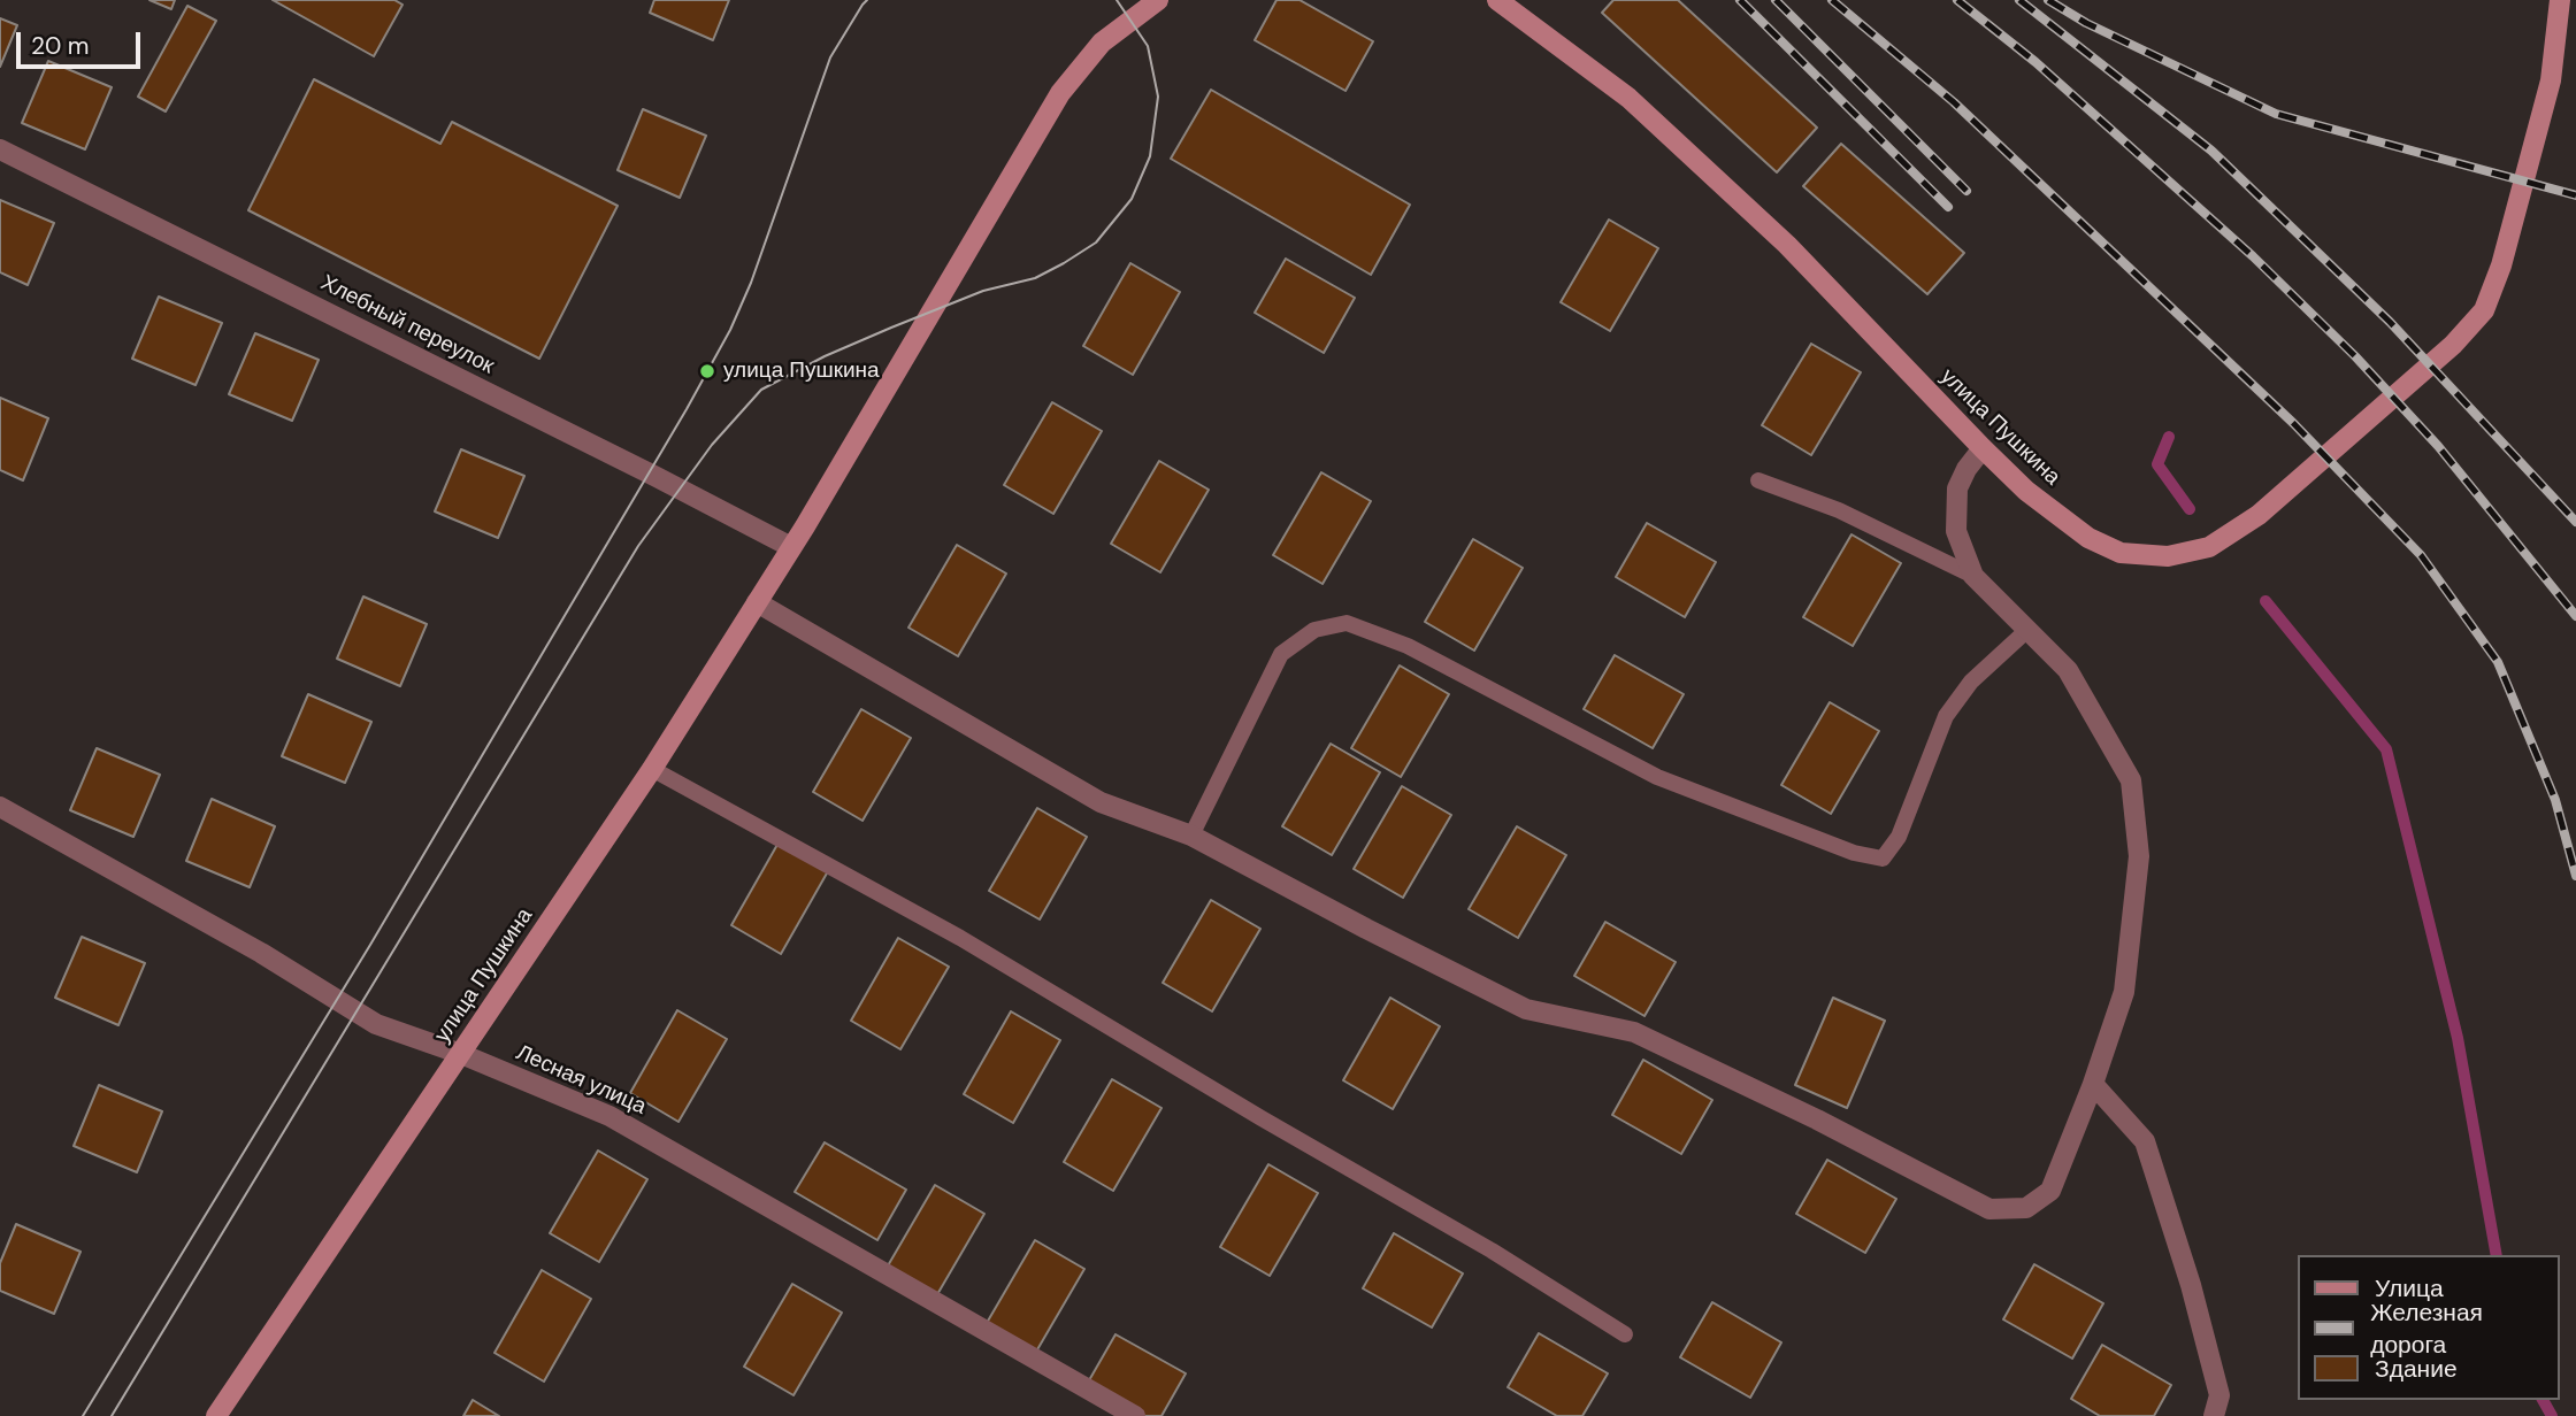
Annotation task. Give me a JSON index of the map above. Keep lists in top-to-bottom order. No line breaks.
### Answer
{"streets":{"street":["Хлебный переулок","улица Пушкина","Лесная улица"]},"crossings":[["Хлебный переулок","улица Пушкина"],["улица Пушкина","Лесная улица"]],"places":["улица Пушкина"],"legend":["Улица","Железная дорога","Здание"],"scale_bar":"20 m"}
